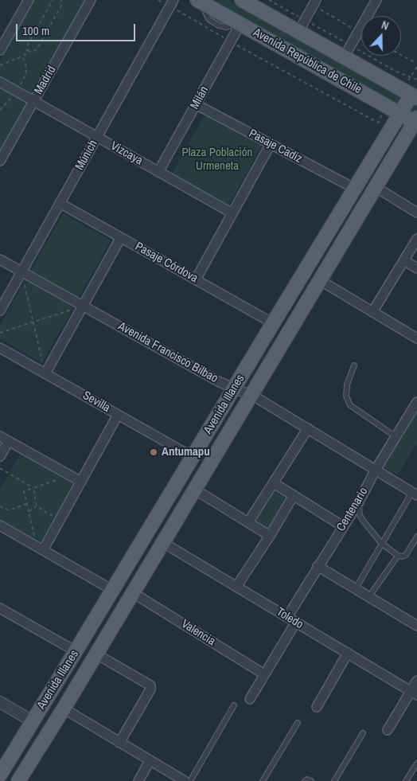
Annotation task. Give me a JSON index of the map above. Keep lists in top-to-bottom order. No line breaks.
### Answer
{"streets":{"main road":["Avenida República de Chile","Avenida Illanes"],"street":["Madrid","Milán","Pasaje Cadiz","Vizcaya","Múnich","Pasaje Córdova","Avenida Francisco Bilbao","Sevilla","Centenario","Toledo","Valencia"]},"crossings":[["Avenida República de Chile","Milán"],["Avenida República de Chile","Avenida Illanes"],["Madrid","Vizcaya"],["Milán","Pasaje Cadiz"],["Milán","Vizcaya"],["Pasaje Cadiz","Avenida Illanes"],["Vizcaya","Múnich"],["Múnich","Pasaje Córdova"],["Múnich","Avenida Francisco Bilbao"],["Pasaje Córdova","Avenida Illanes"],["Avenida Francisco Bilbao","Avenida Illanes"],["Avenida Francisco Bilbao","Centenario"],["Sevilla","Avenida Illanes"],["Avenida Illanes","Toledo"],["Avenida Illanes","Valencia"],["Centenario","Toledo"]],"parks":["Plaza Población Urmeneta"],"places":["Antumapu"],"scale_bar":"100 m","north":"top"}
